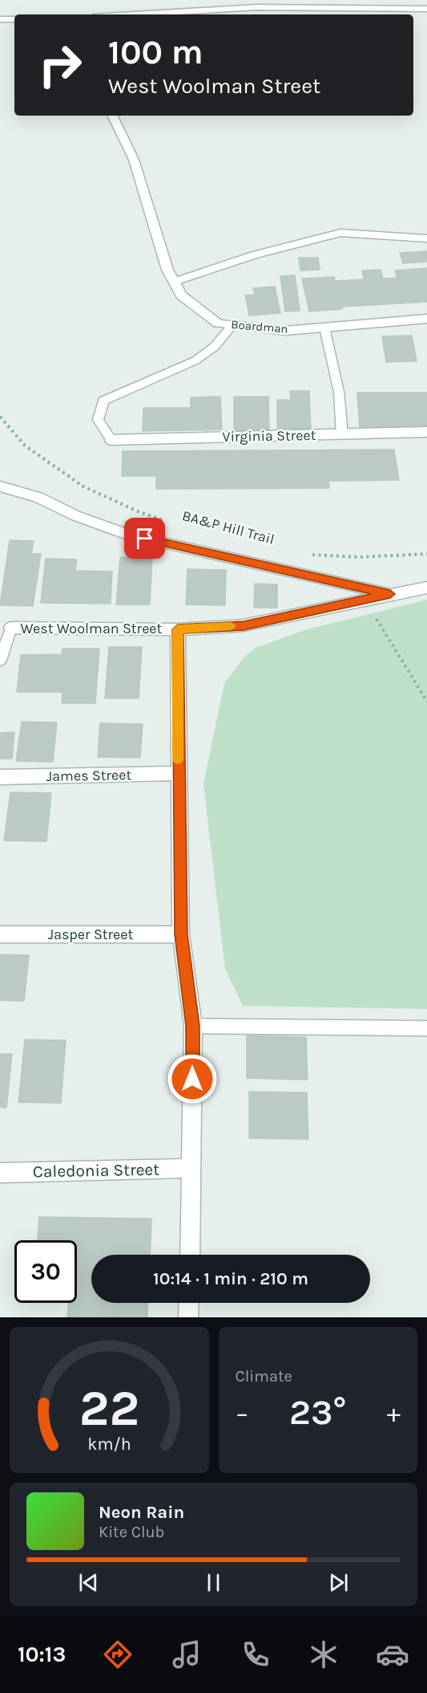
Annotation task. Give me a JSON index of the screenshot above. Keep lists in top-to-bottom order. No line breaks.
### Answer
{"streets":{"street":["Boardman","Virginia Street","West Woolman Street","James Street","Jasper Street","Caledonia Street"],"path":["BA&P Hill Trail"]},"page":{"turn":["100 m","West Woolman Street"],"limit":"30","trip":"10:14 · 1 min · 210 m","tile":"Climate","heat":["−","23°","+"],"song":["Neon Rain","Kite Club"],"tabs":"10:13","gauge":["22","km/h"]}}
